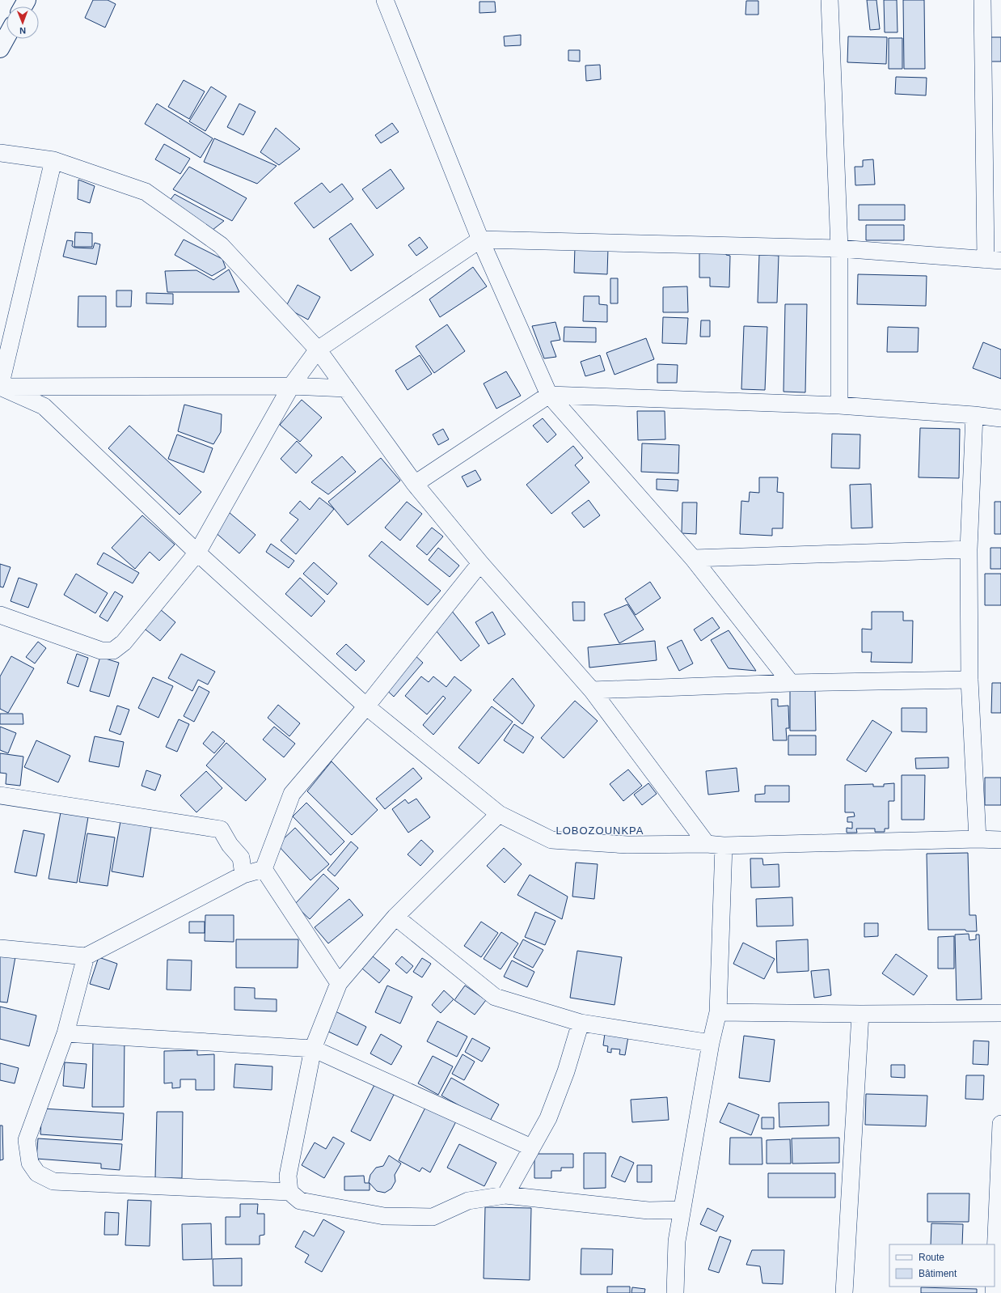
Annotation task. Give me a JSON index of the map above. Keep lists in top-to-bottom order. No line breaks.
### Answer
{"districts":["LOBOZOUNKPA"],"legend":["Route","Bâtiment"],"north":"bottom"}
